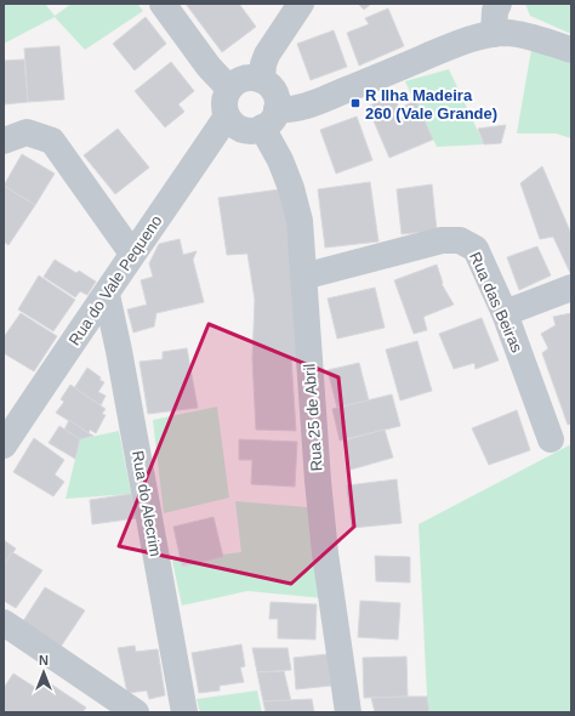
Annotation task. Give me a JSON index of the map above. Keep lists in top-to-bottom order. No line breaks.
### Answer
{"streets":{"street":["Rua do Vale Pequeno","Rua das Beiras","Rua 25 de Abril","Rua do Alecrim"]},"crossings":[["Rua do Vale Pequeno","Rua 25 de Abril"],["Rua do Vale Pequeno","Rua do Alecrim"],["Rua das Beiras","Rua 25 de Abril"]],"places":{"transit":["R Ilha Madeira 260 (Vale Grande)"]},"north":"top"}
